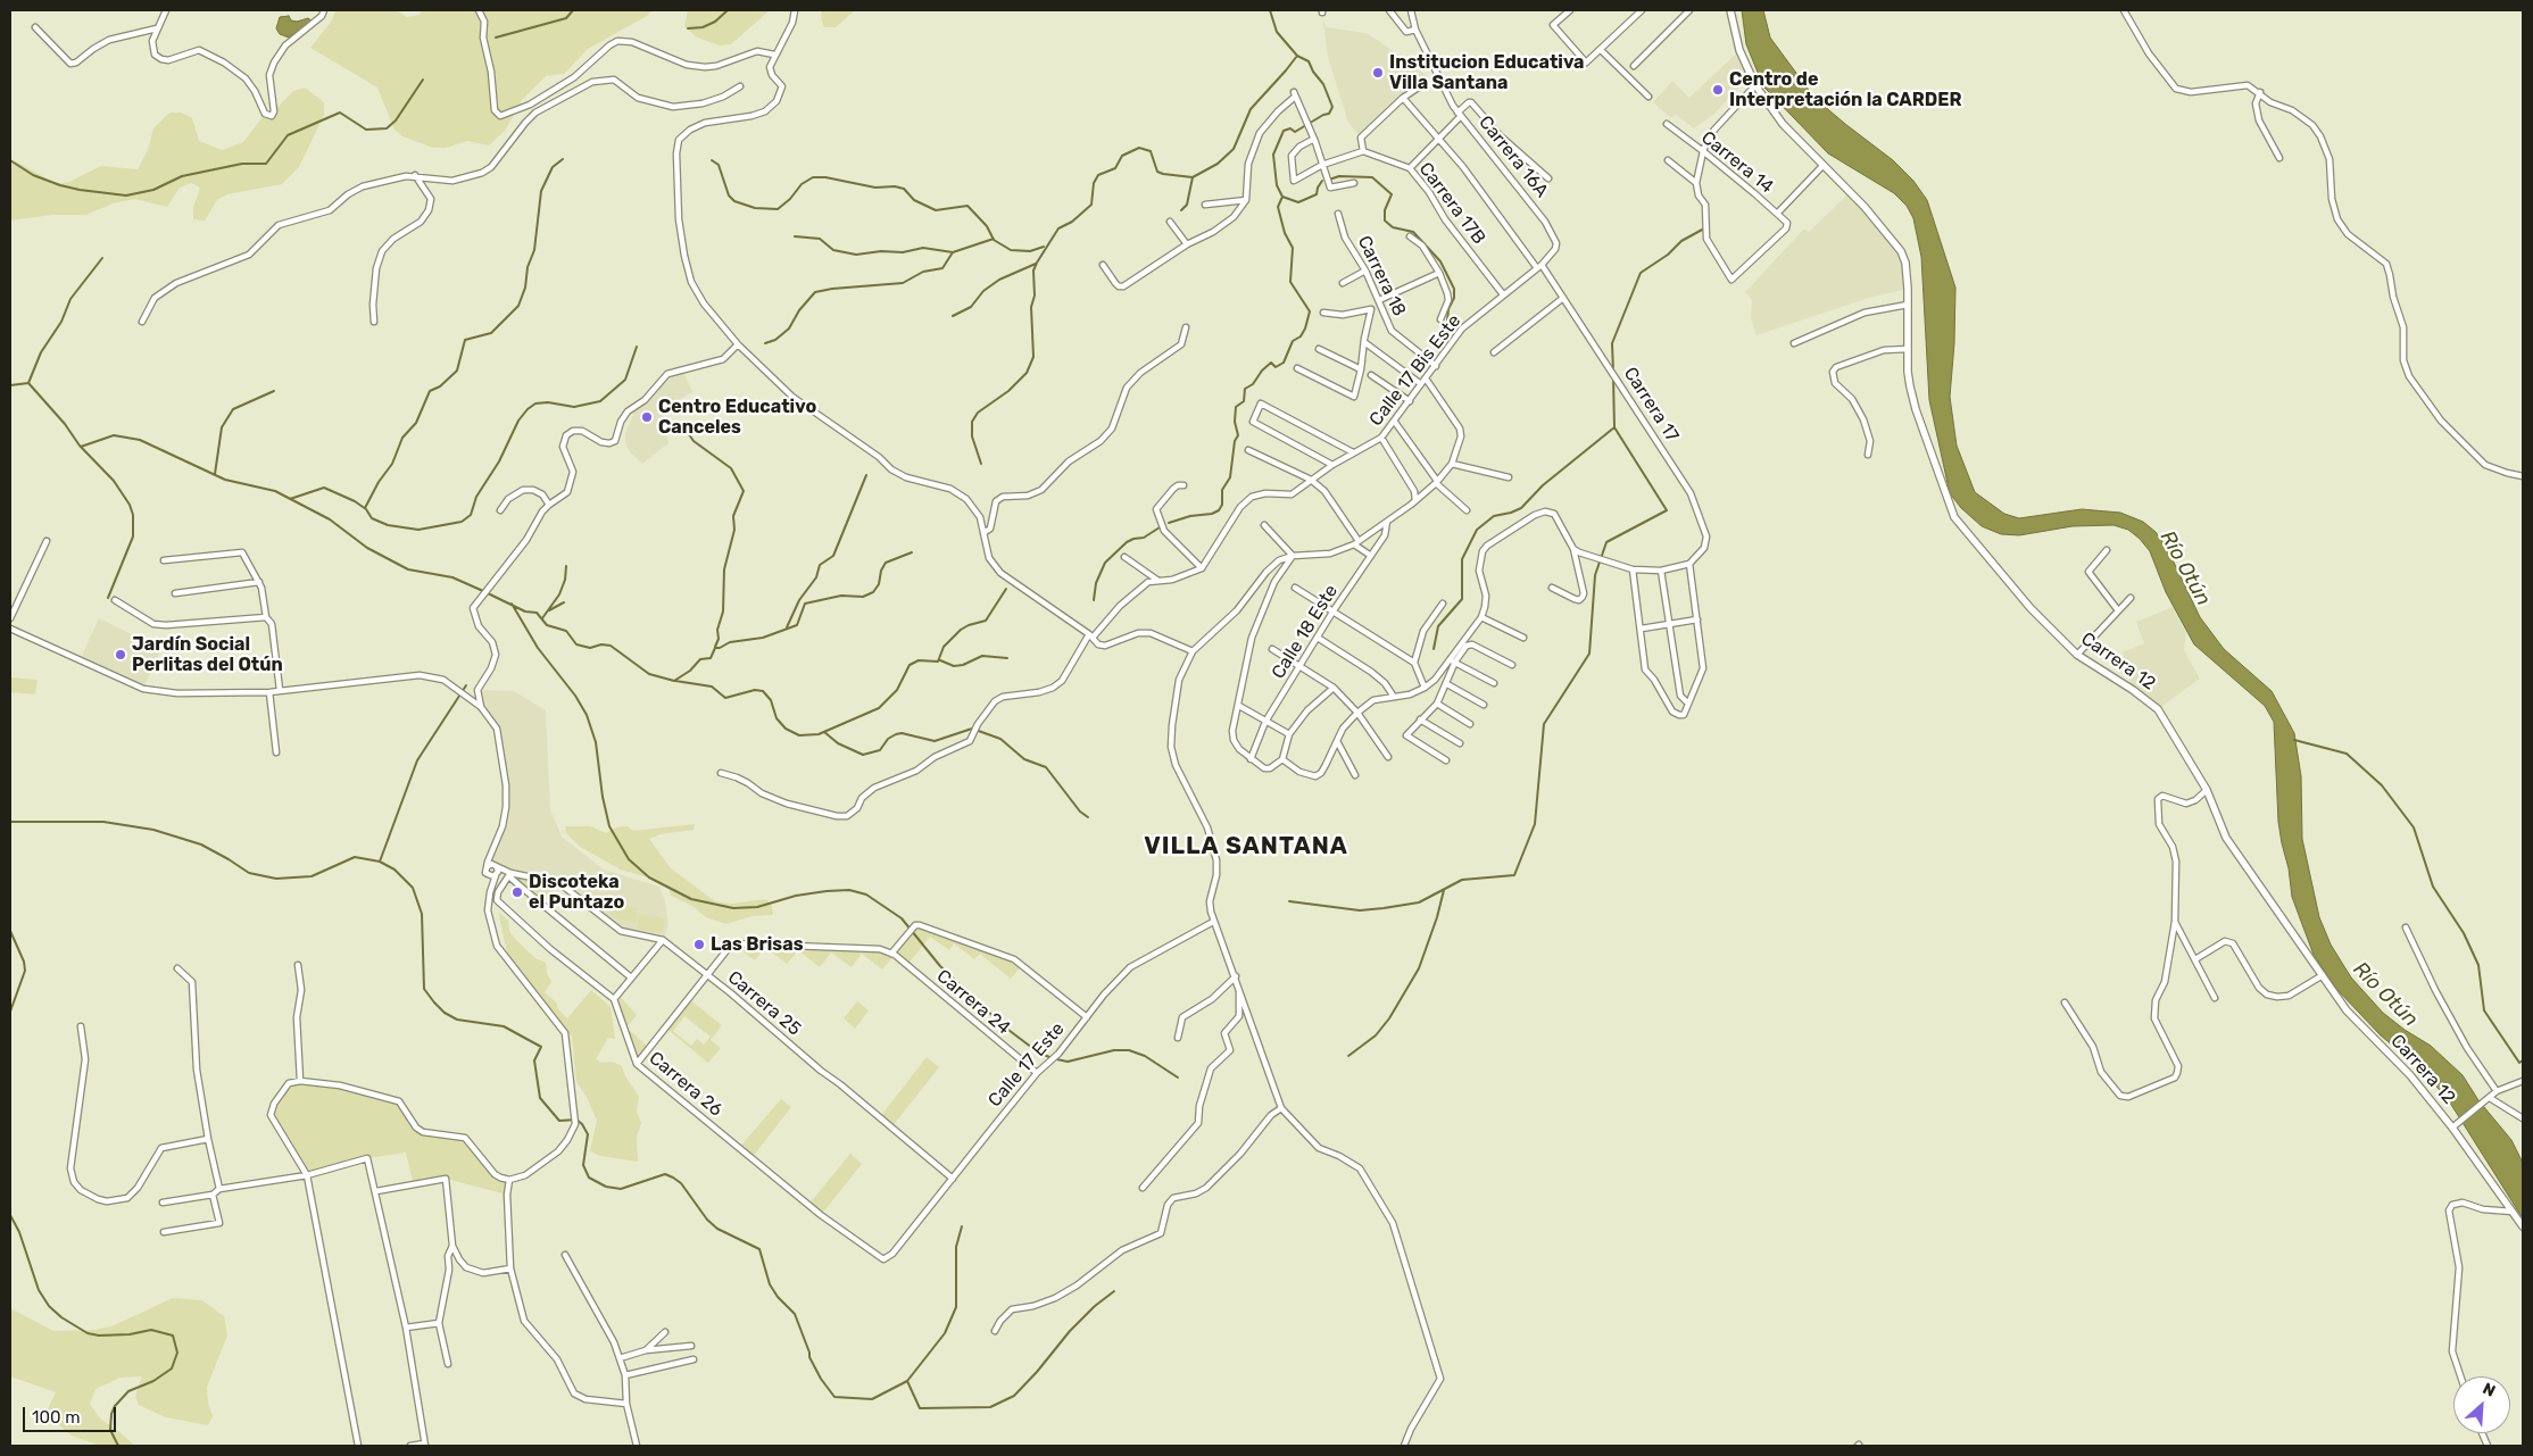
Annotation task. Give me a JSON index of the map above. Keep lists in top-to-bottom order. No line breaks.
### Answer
{"streets":{"street":["Carrera 16A","Carrera 14","Carrera 17B","Carrera 18","Calle 17 Bis Este","Carrera 17","Calle 18 Este","Carrera 12","Carrera 24","Carrera 25","Calle 17 Este","Carrera 26"]},"crossings":[["Carrera 16A","Calle 17 Bis Este"],["Carrera 17B","Calle 17 Bis Este"],["Carrera 18","Calle 17 Bis Este"],["Calle 17 Bis Este","Carrera 17"],["Carrera 24","Calle 17 Este"],["Carrera 25","Calle 17 Este"],["Calle 17 Este","Carrera 26"]],"districts":["VILLA SANTANA"],"water":["Río Otún"],"places":["Institucion Educativa Villa Santana","Centro de Interpretación la CARDER","Centro Educativo Canceles","Jardín Social Perlitas del Otún","Discoteka el Puntazo","Las Brisas"],"scale_bar":"100 m","north":"top right"}
